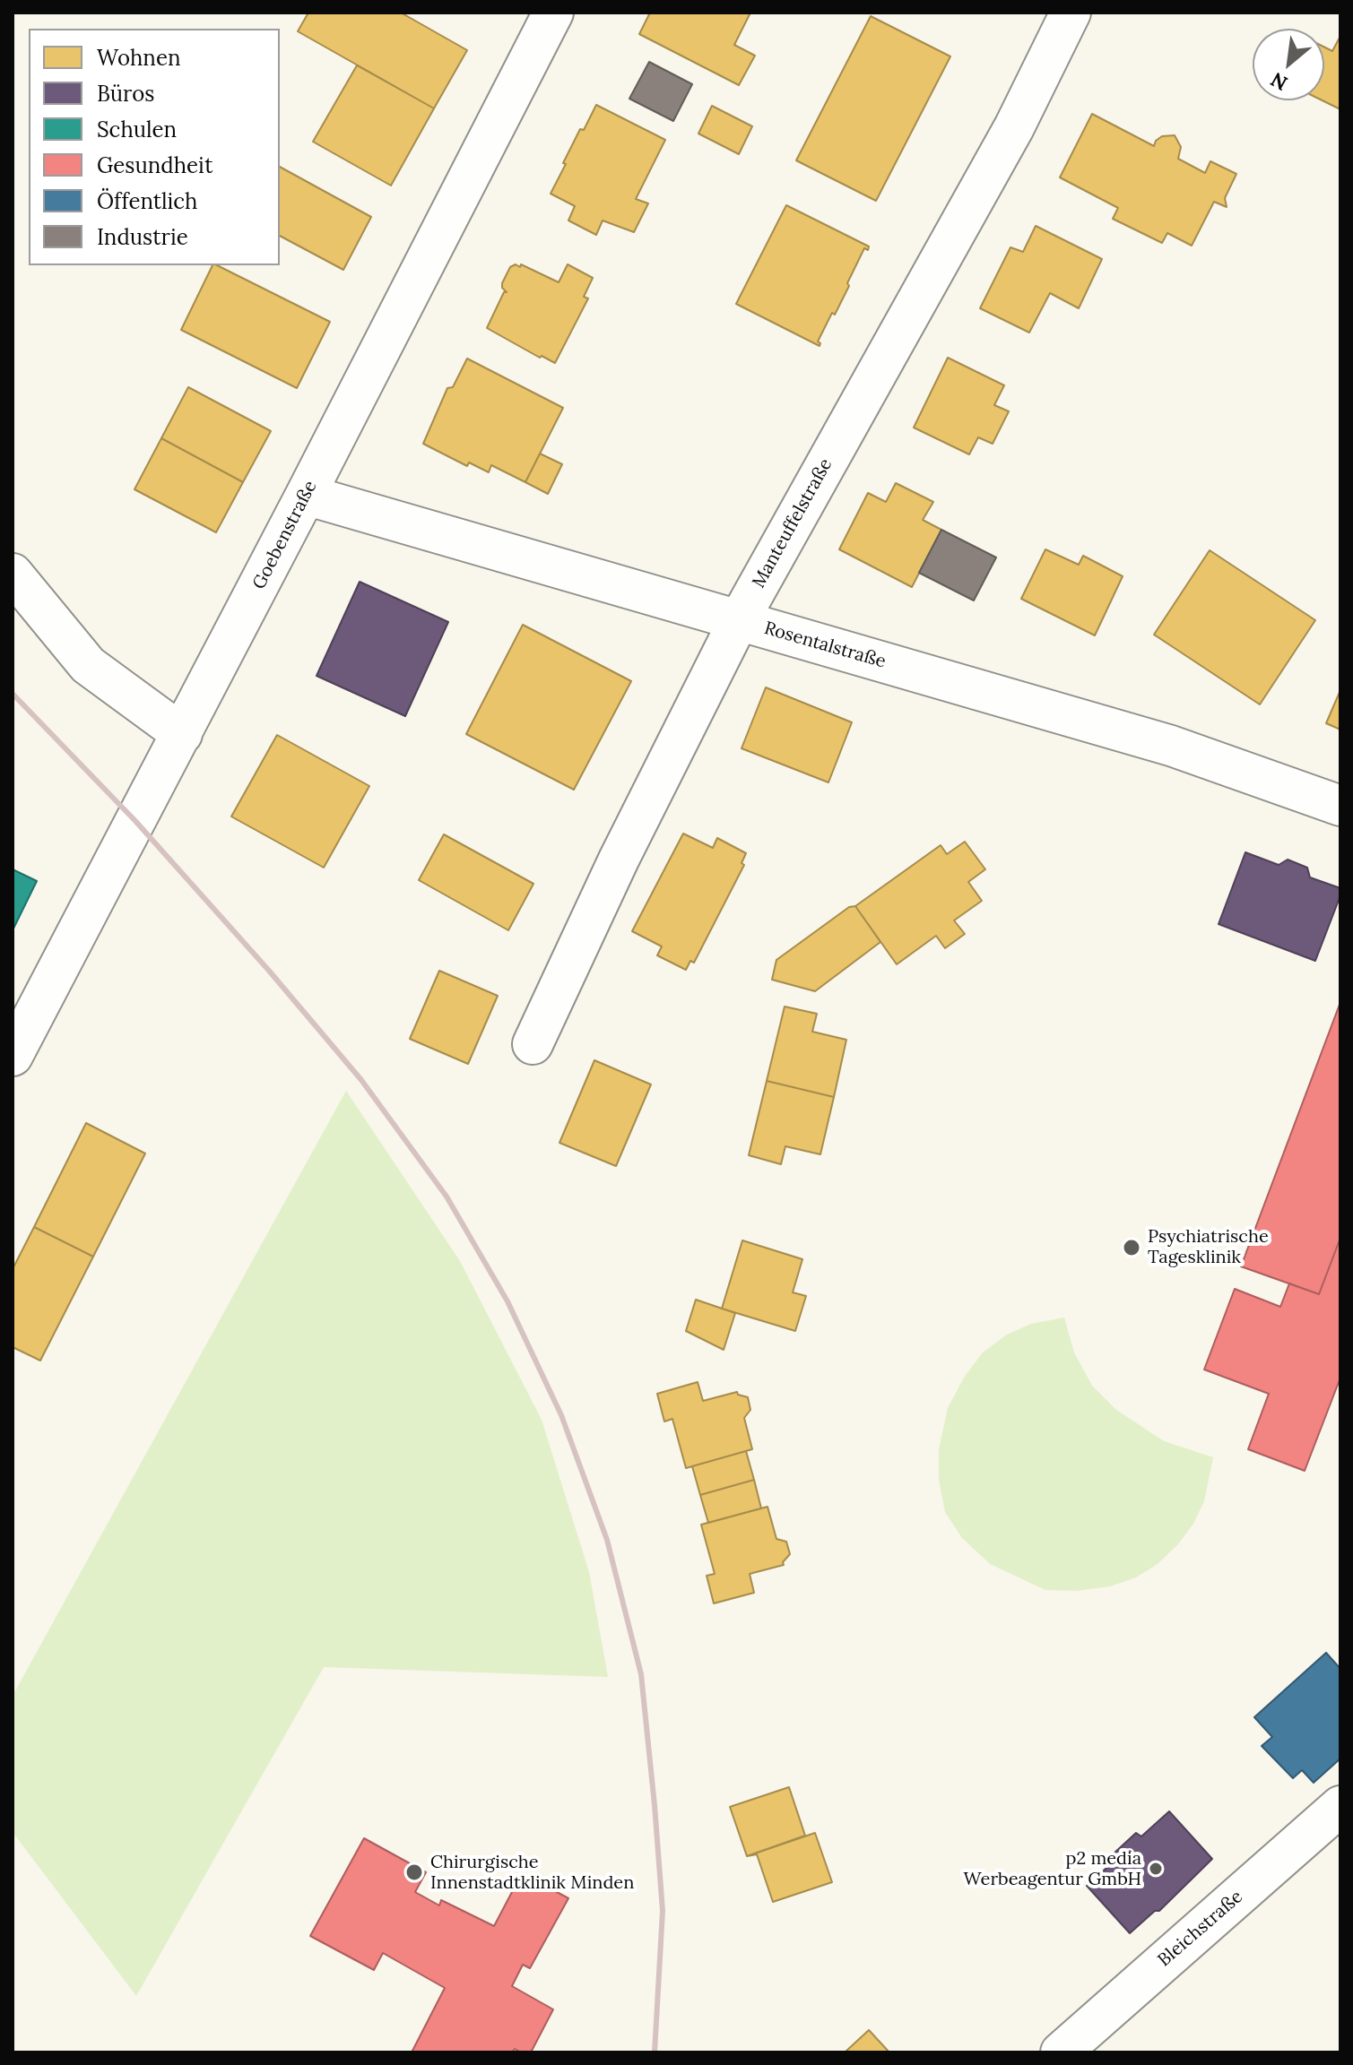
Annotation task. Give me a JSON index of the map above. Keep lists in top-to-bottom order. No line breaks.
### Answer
{"streets":{"street":["Manteuffelstraße","Goebenstraße","Rosentalstraße","Bleichstraße"]},"crossings":[["Manteuffelstraße","Rosentalstraße"],["Goebenstraße","Rosentalstraße"]],"places":["Psychiatrische Tagesklinik","p2 media Werbeagentur GmbH","Chirurgische Innenstadtklinik Minden"],"legend":["Wohnen","Büros","Schulen","Gesundheit","Öffentlich","Industrie"],"north":"bottom left"}
